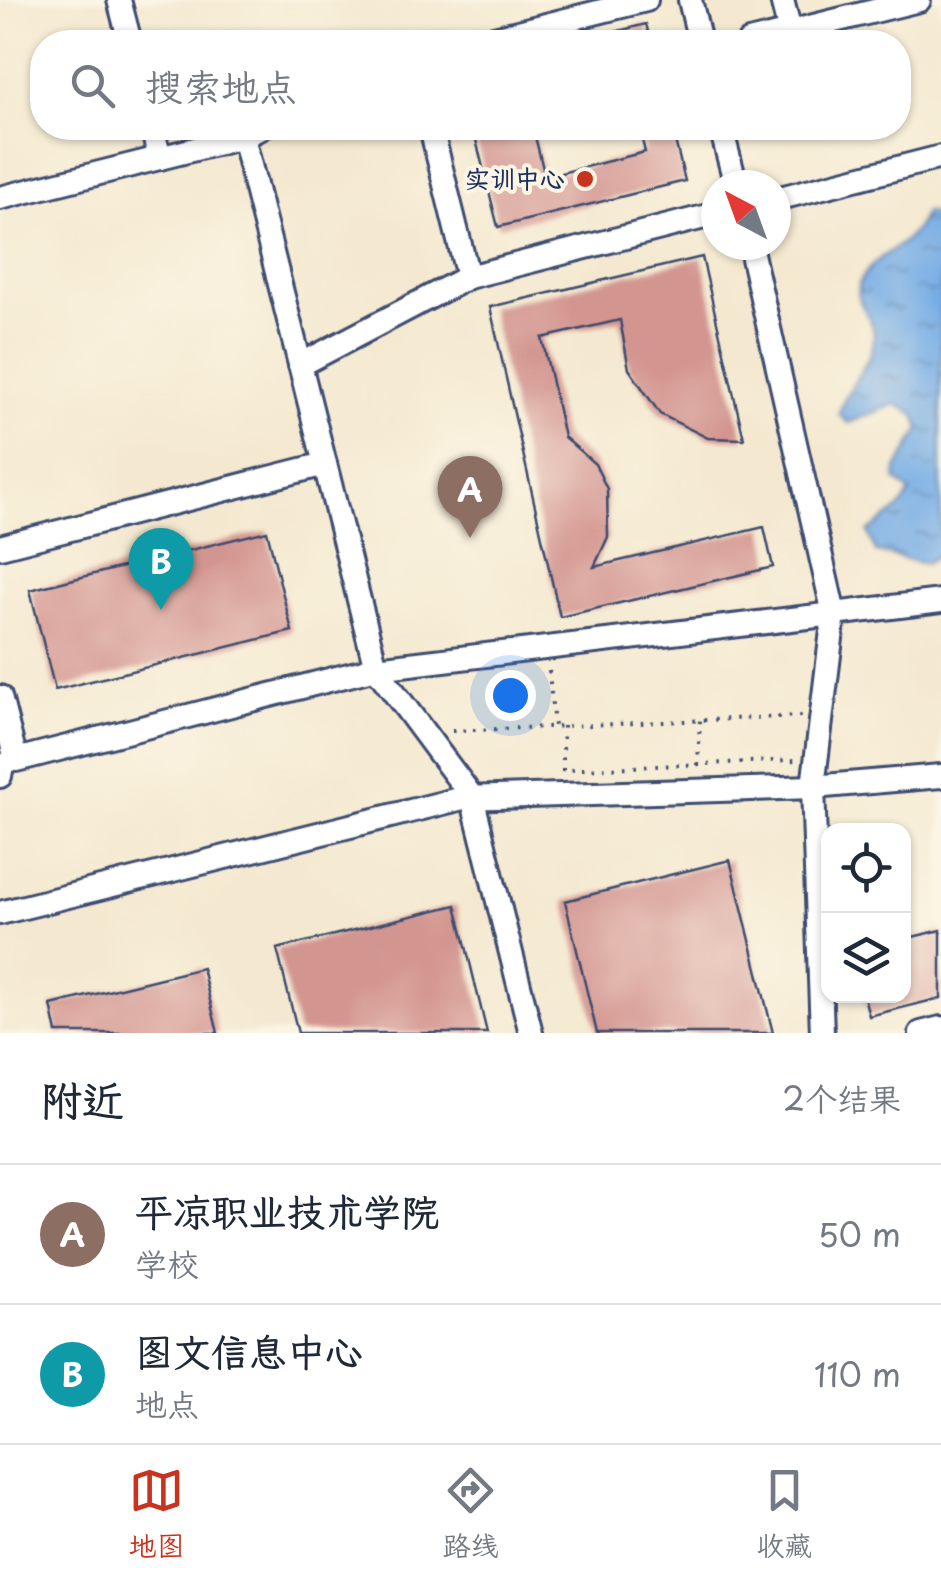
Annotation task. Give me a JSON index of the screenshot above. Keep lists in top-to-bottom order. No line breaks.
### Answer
{"places":["实训中心"],"north":"top left","page":{"search":"搜索地点","pins":["A","B"],"heading":["附近","2个结果"],"list":[{"mark":"A","name":"平凉职业技术学院","note":"学校","value":"50 m"},{"mark":"B","name":"图文信息中心","note":"地点","value":"110 m"}],"nav":["地图","路线","收藏"]}}
